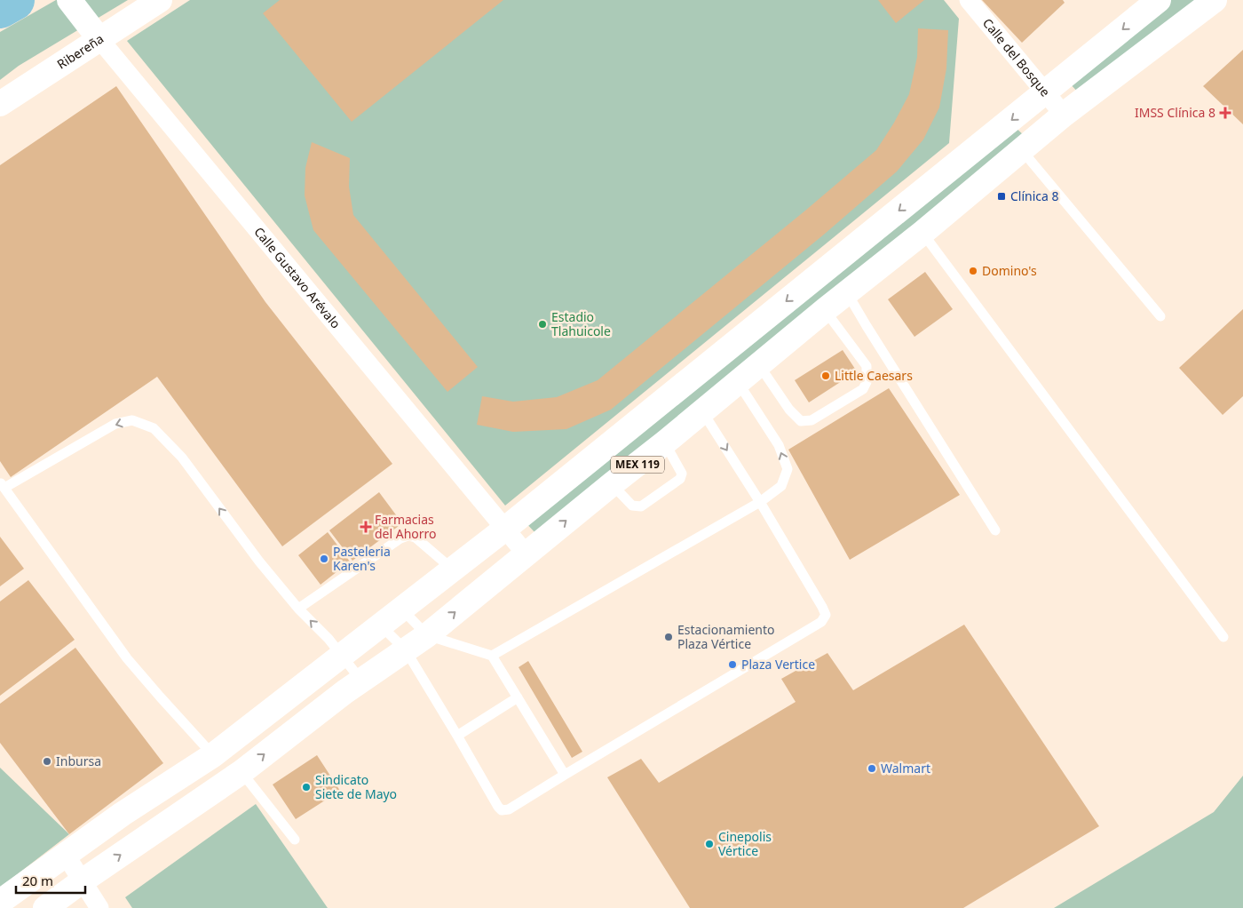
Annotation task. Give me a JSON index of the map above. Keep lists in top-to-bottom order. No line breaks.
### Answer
{"streets":{"main road":["Ribereña","Calle Gustavo Arévalo","MEX 119"],"street":["Calle del Bosque"]},"crossings":[["Ribereña","Calle Gustavo Arévalo"],["Calle del Bosque","MEX 119"],["Calle Gustavo Arévalo","MEX 119"]],"places":{"health":["IMSS Clínica 8","Farmacias del Ahorro"],"transit":["Clínica 8"],"other":["Domino's","Estadio Tlahuicole","Little Caesars","Pasteleria Karen's","Estacionamiento Plaza Vértice","Plaza Vertice","Inbursa","Walmart","Sindicato Siete de Mayo","Cinepolis Vértice"]},"scale_bar":"20 m"}
